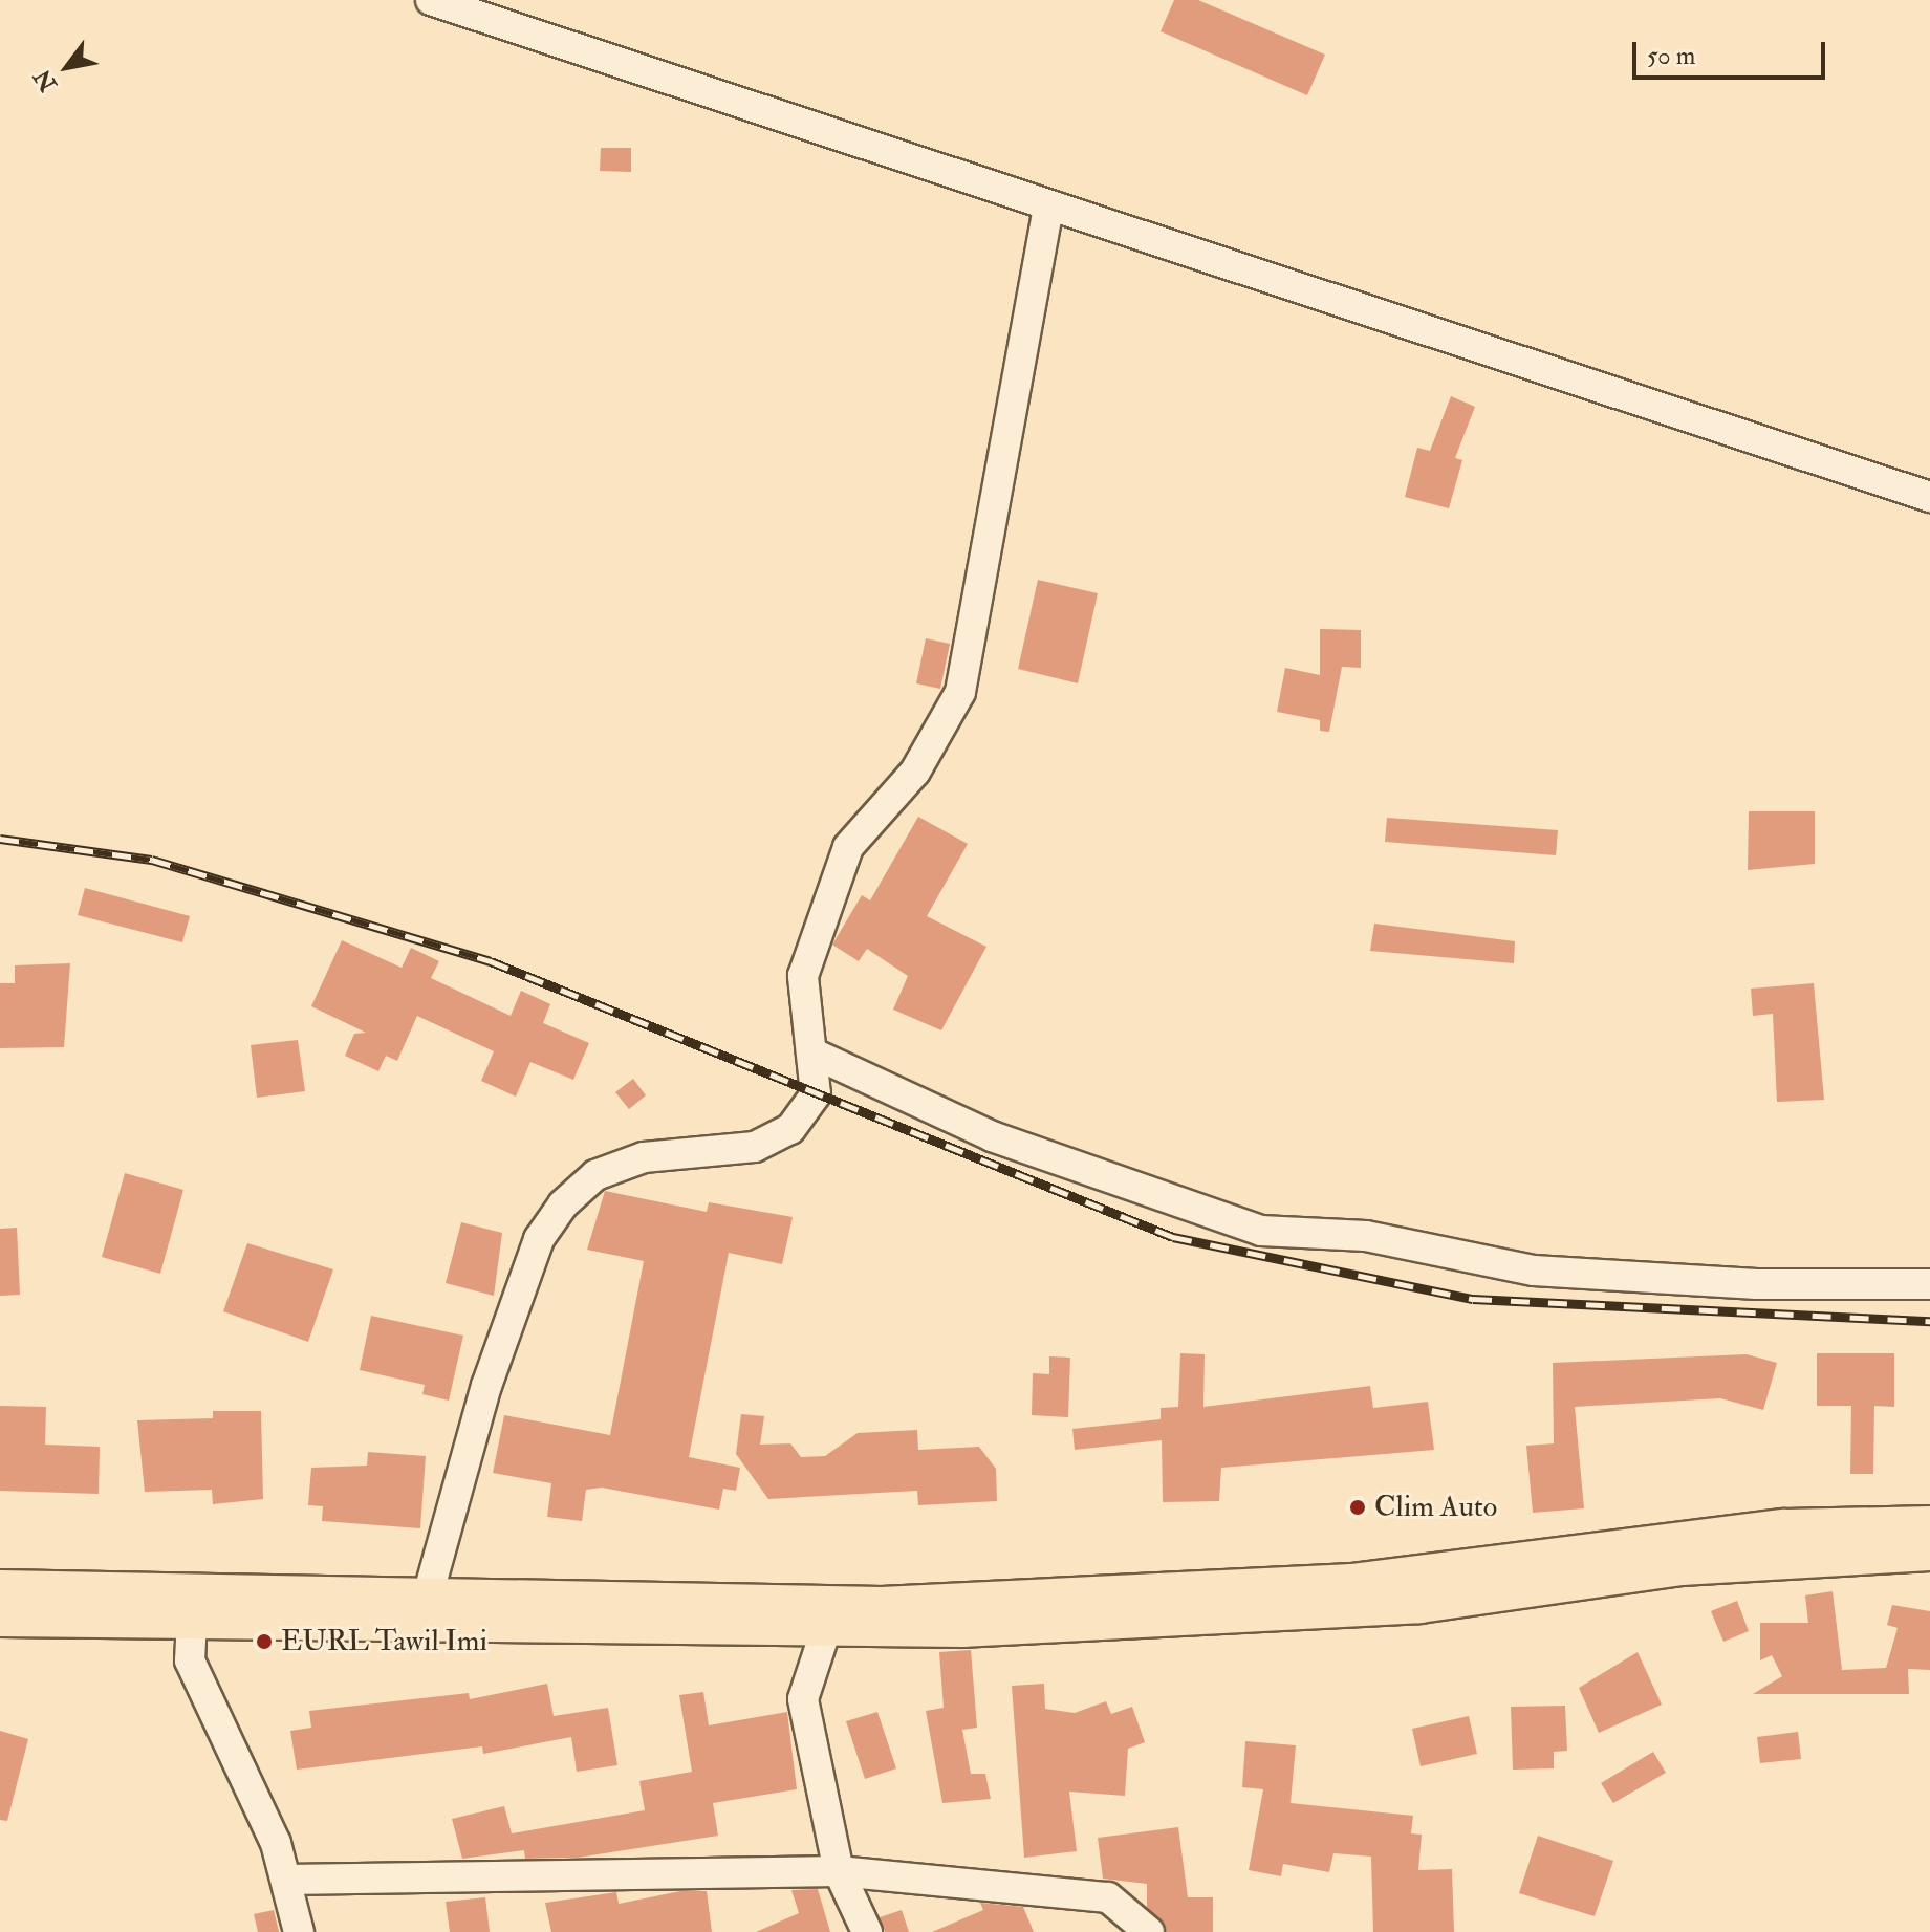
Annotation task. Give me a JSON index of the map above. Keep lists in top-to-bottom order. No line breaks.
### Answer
{"places":["Clim Auto","EURL Tawil Imi"],"scale_bar":"50 m","north":"bottom left"}
